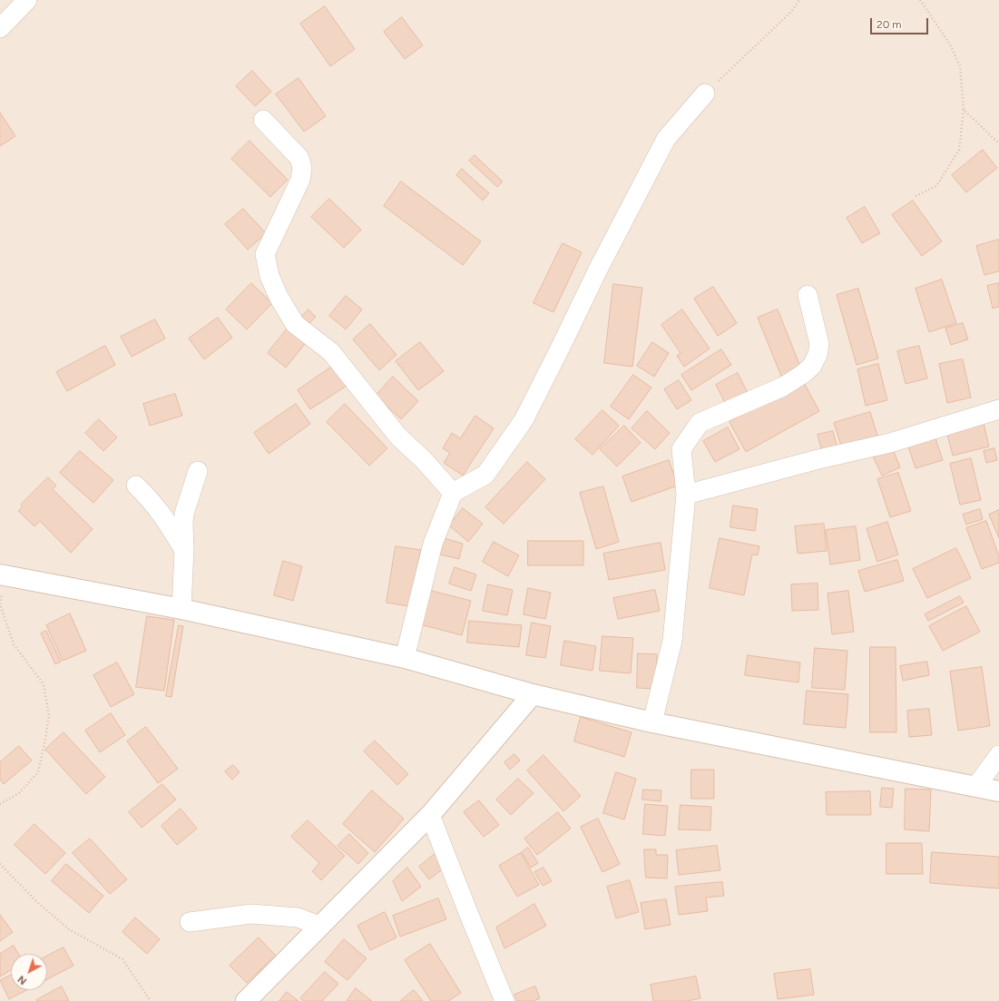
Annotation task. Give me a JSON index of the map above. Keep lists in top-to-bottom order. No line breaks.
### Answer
{"scale_bar":"20 m","north":"bottom left"}
